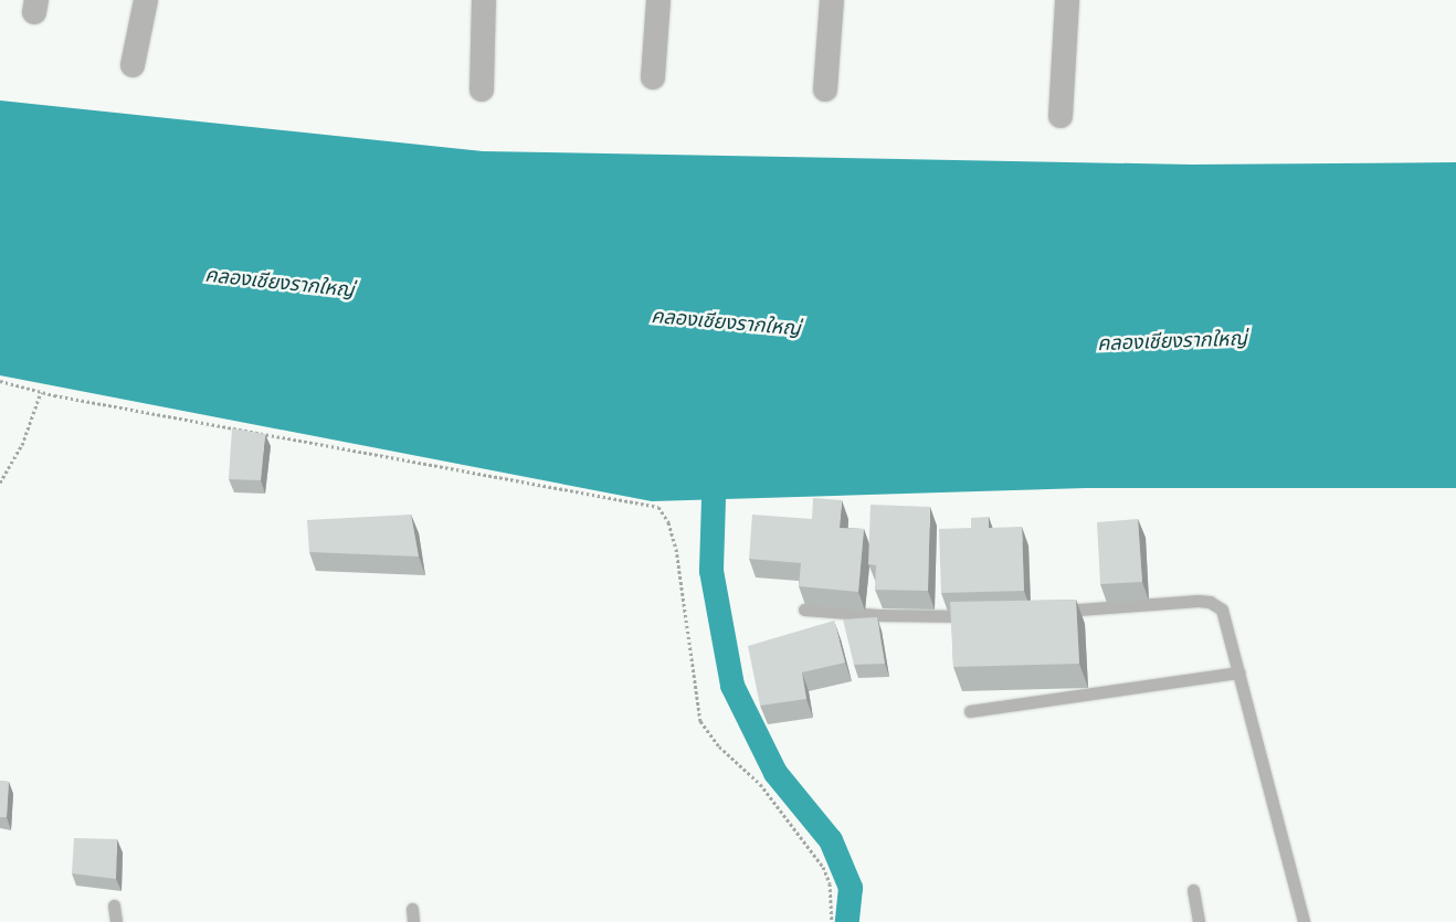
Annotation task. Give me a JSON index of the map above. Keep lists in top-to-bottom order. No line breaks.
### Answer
{"water":["คลองเชียงรากใหญ่"]}
